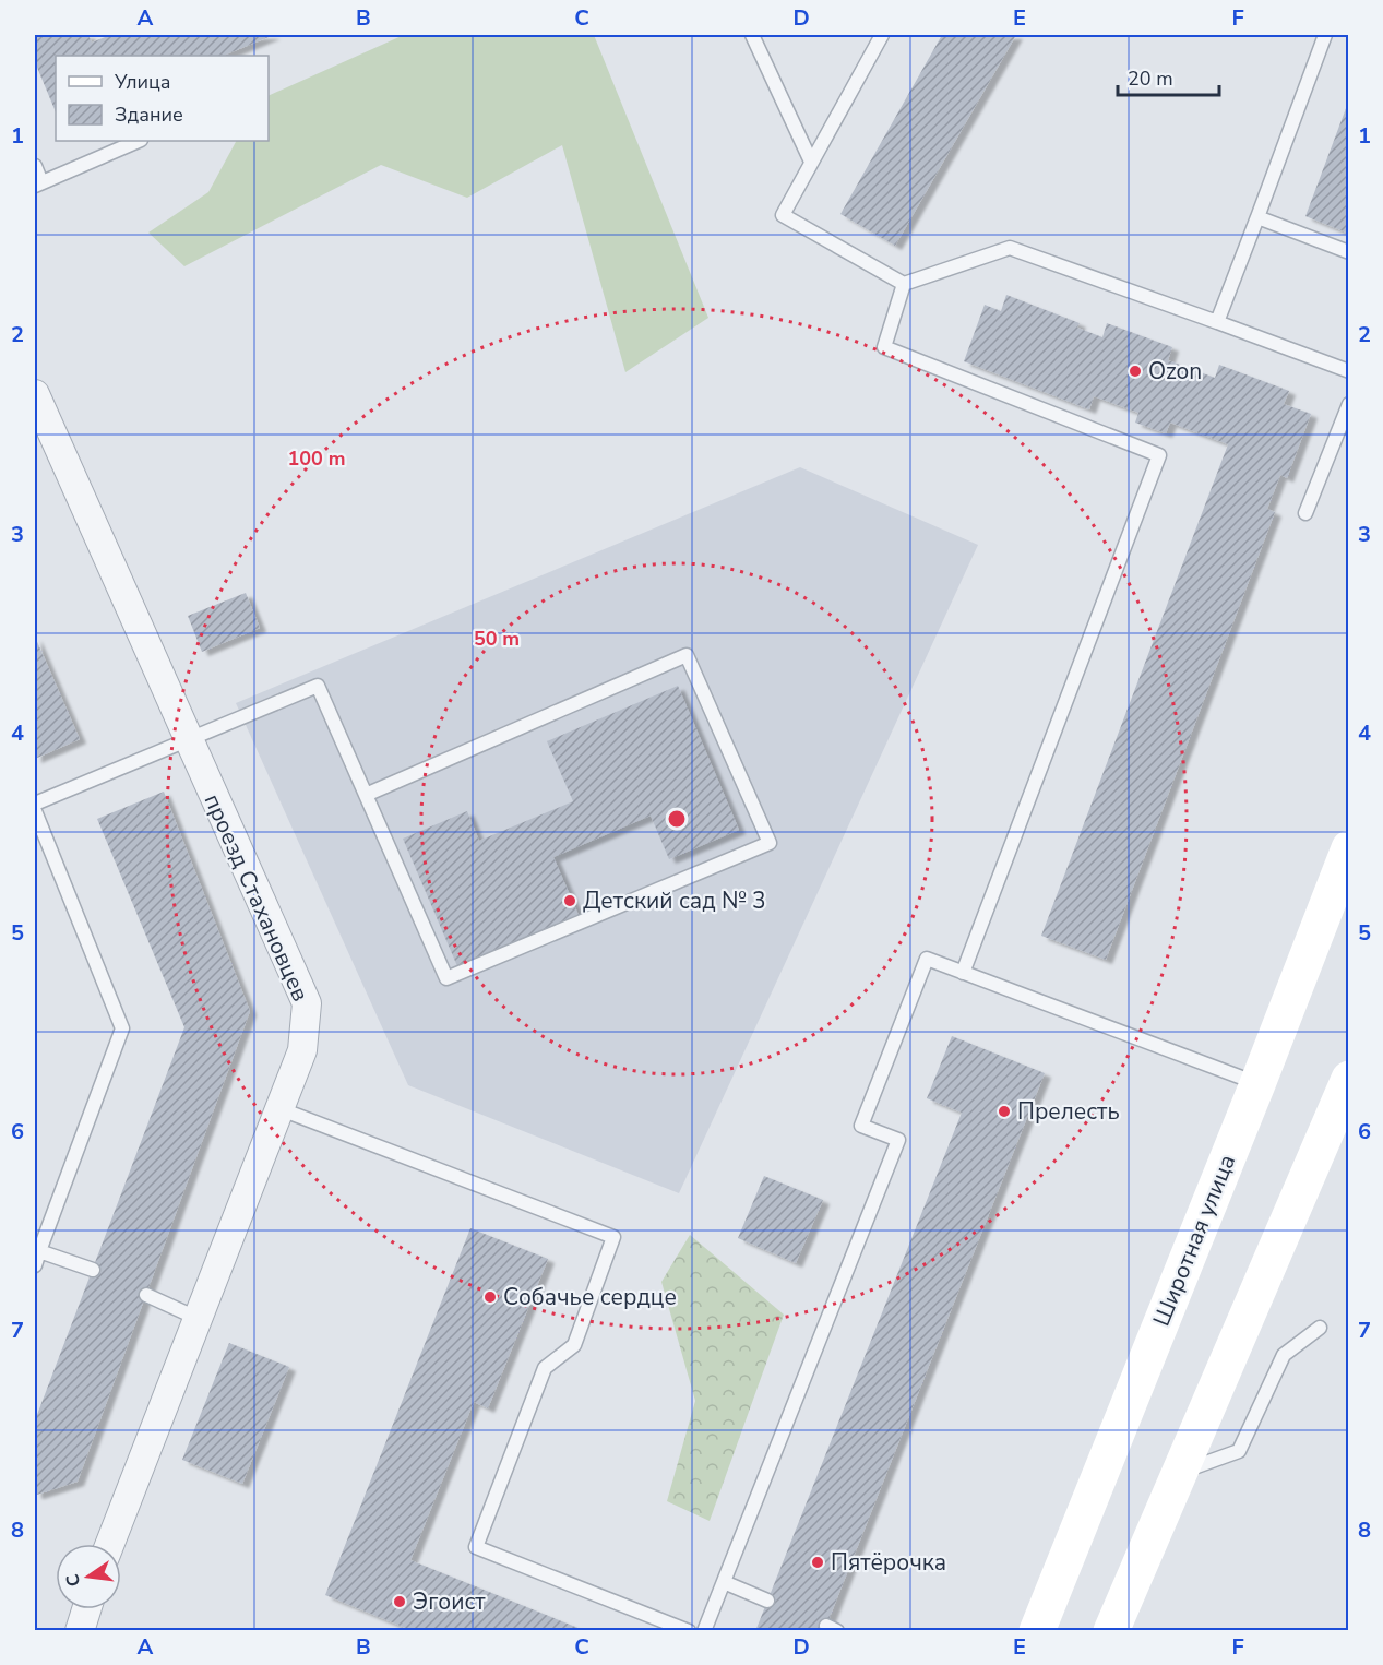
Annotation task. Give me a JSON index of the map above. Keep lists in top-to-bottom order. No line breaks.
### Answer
{"streets":{"main road":["Широтная улица"],"street":["проезд Стахановцев"]},"places":["Ozon","Детский сад № 3","Прелесть","Собачье сердце","Пятёрочка","Эгоист"],"legend":["Улица","Здание"],"scale_bar":"20 m","north":"left","grid":{"columns":["A","B","C","D","E","F"],"rows":["1","2","3","4","5","6","7","8"]},"rings":["100 m","50 m"]}
